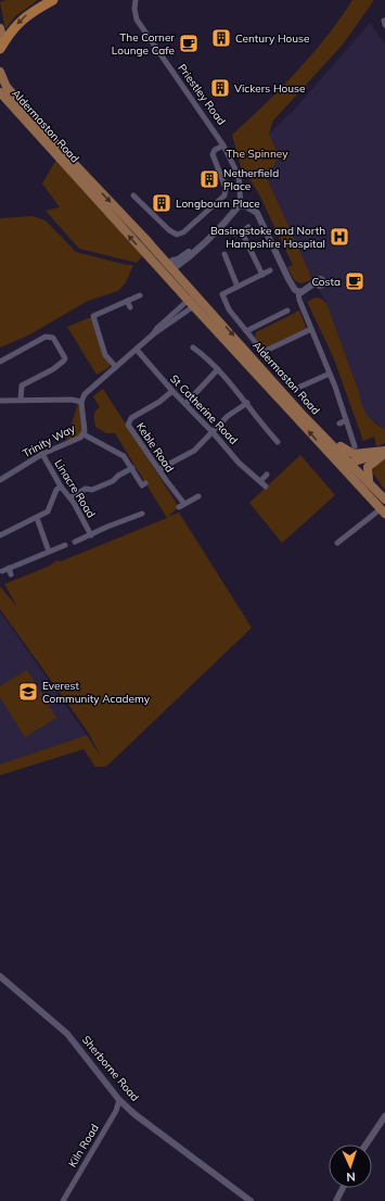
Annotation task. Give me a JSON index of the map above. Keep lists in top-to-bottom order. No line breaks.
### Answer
{"streets":{"main road":["Aldermaston Road"],"street":["Priestley Road","St Catherine Road","Trinity Way","Keble Road","Linacre Road","Sherborne Road","Kiln Road"]},"crossings":[["St Catherine Road","Keble Road"],["Trinity Way","Linacre Road"],["Sherborne Road","Kiln Road"]],"parks":["The Spinney"],"places":{"building":["Century House","Vickers House","Netherfield Place","Longbourn Place"],"cafe":["The Corner Lounge Cafe","Costa"],"hospital":["Basingstoke and North Hampshire Hospital"],"school or university":["Everest Community Academy"]},"north":"bottom"}
